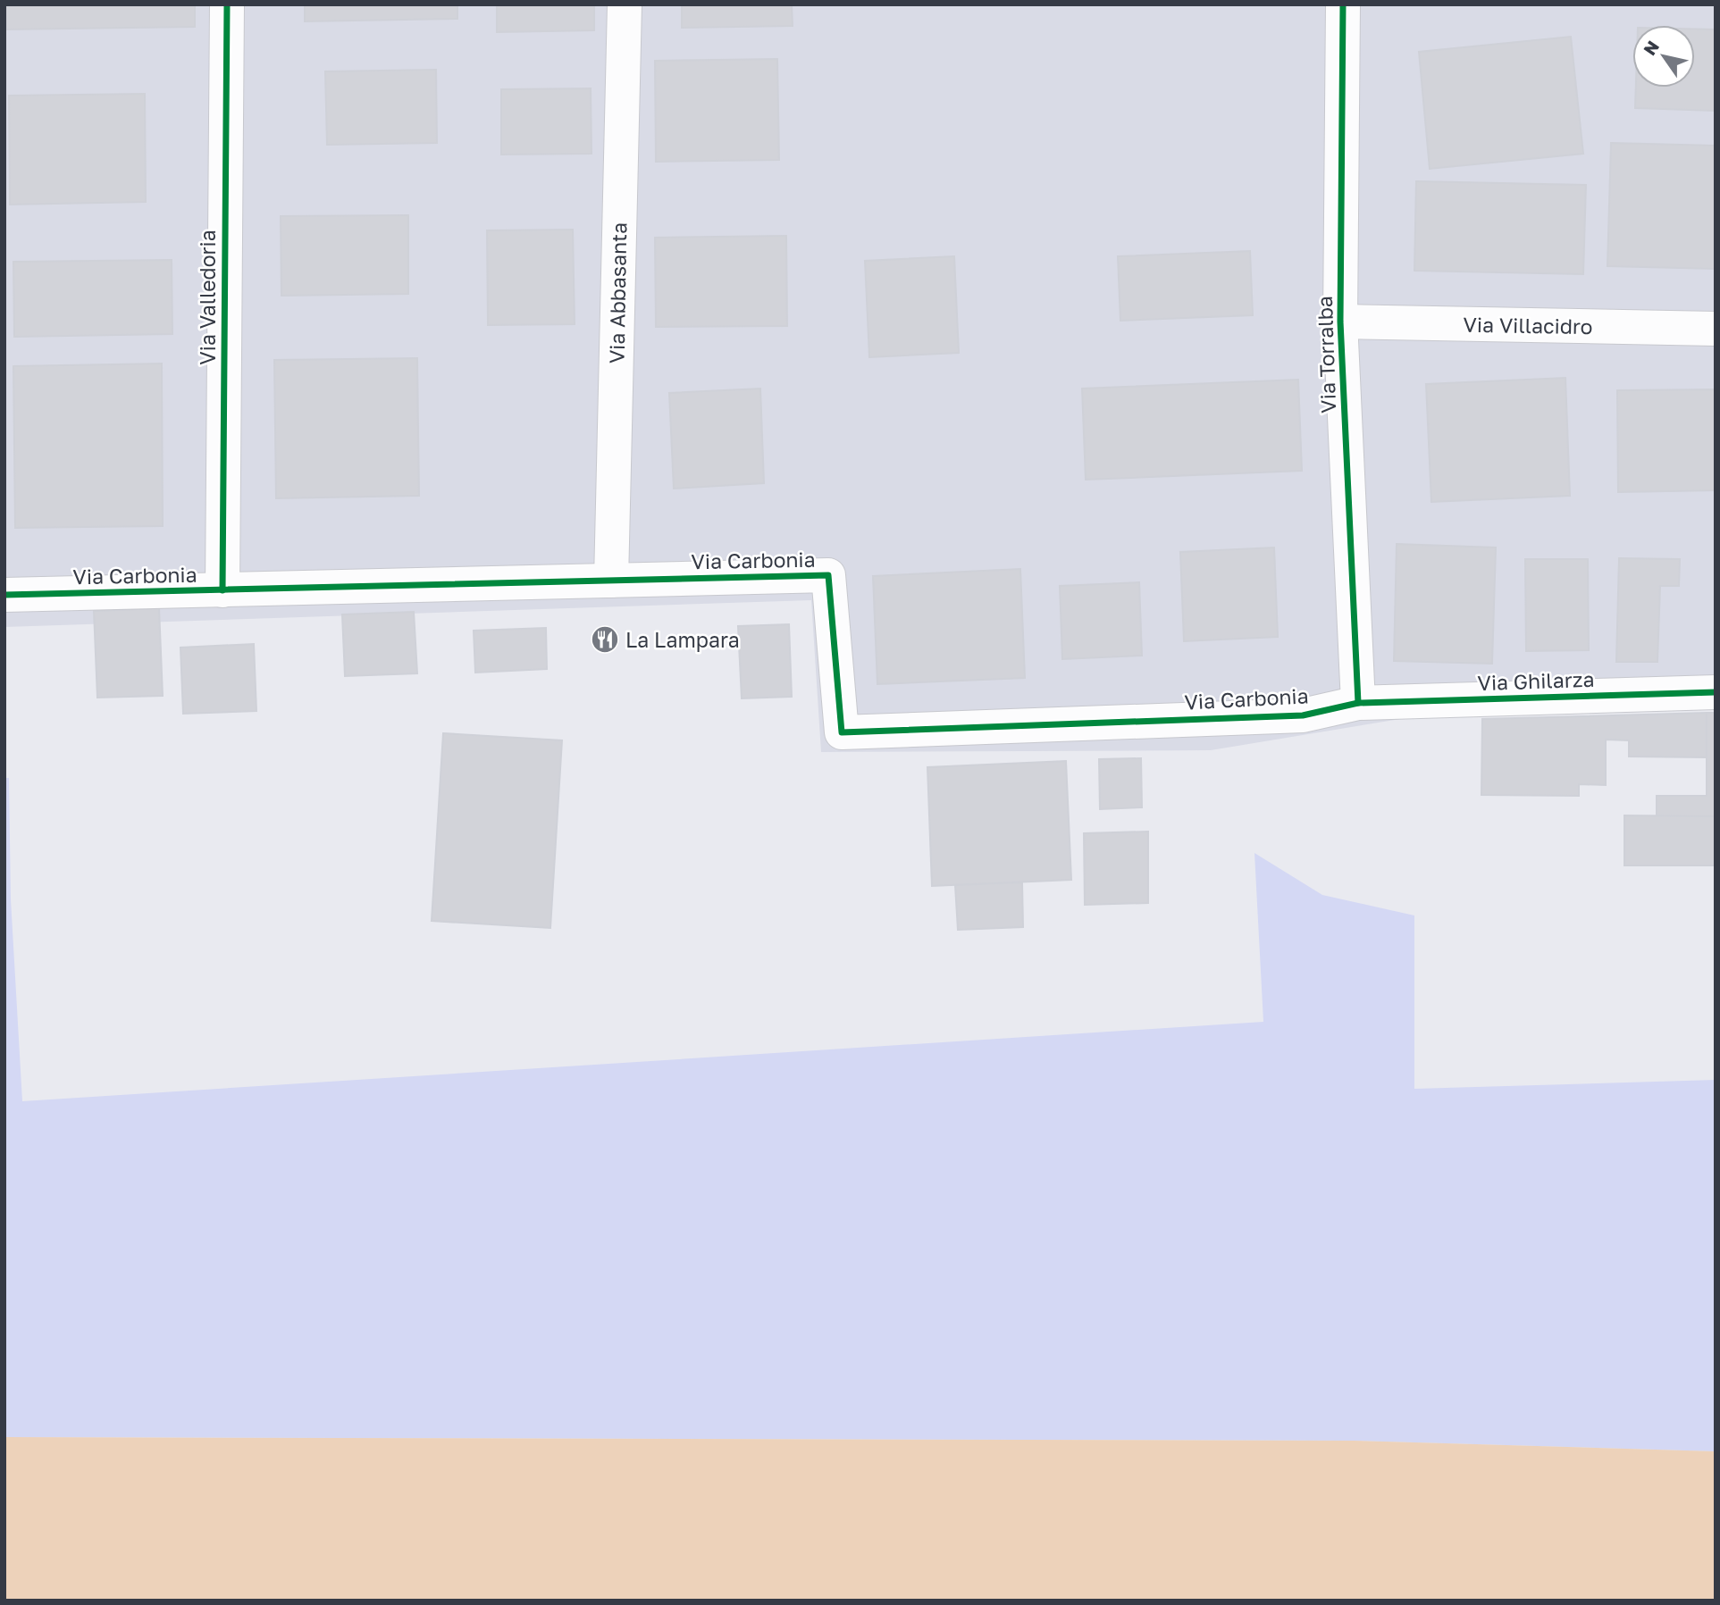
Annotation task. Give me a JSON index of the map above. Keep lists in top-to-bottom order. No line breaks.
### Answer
{"streets":{"street":["Via Abbasanta","Via Valledoria","Via Villacidro","Via Torralba","Via Carbonia","Via Ghilarza"]},"crossings":[["Via Abbasanta","Via Carbonia"],["Via Valledoria","Via Carbonia"],["Via Villacidro","Via Torralba"],["Via Torralba","Via Carbonia"],["Via Torralba","Via Ghilarza"],["Via Carbonia","Via Ghilarza"]],"places":{"restaurant":["La Lampara"]},"north":"top left"}
